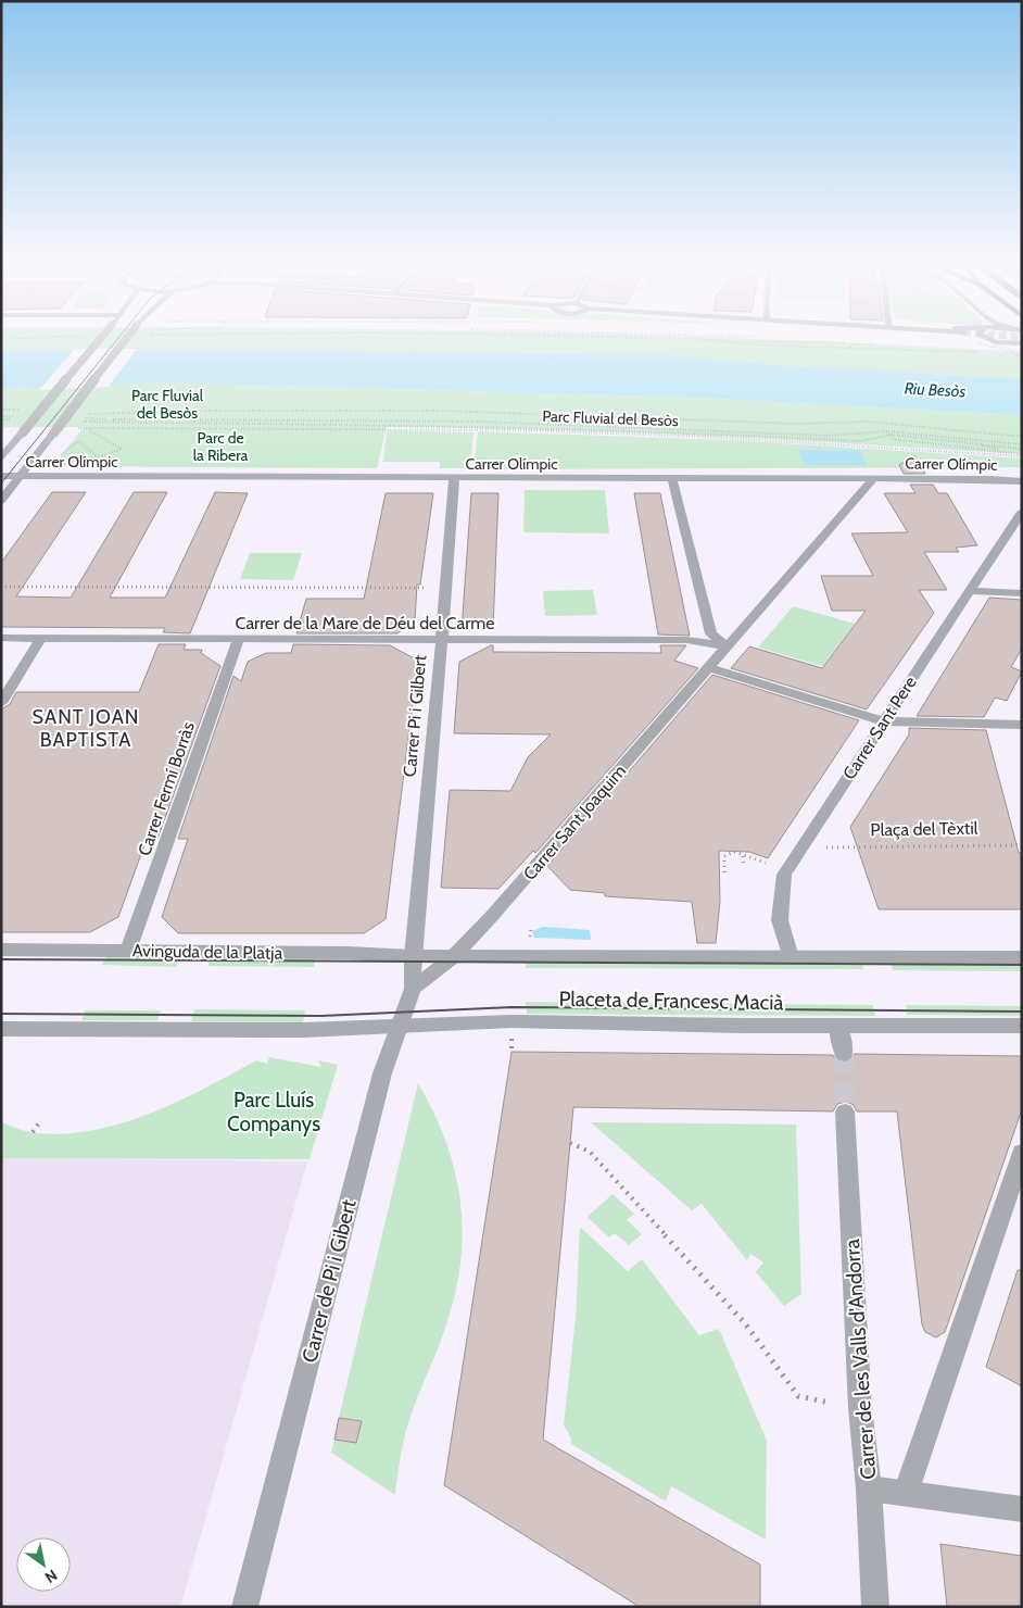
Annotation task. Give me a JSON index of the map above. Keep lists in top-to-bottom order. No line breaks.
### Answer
{"streets":{"street":["Carrer Olímpic","Carrer de la Mare de Déu del Carme","Carrer Pi i Gilbert","Carrer Sant Pere","Carrer Fermí Borràs","Carrer Sant Joaquim","Avinguda de la Platja","Placeta de Francesc Macià","Carrer de Pi i Gibert","Carrer de les Valls d'Andorra"],"path":["Parc Fluvial del Besòs","Plaça del Tèxtil"]},"crossings":[["Carrer Olímpic","Carrer Pi i Gilbert"],["Carrer Olímpic","Carrer Sant Joaquim"],["Carrer de la Mare de Déu del Carme","Carrer Pi i Gilbert"],["Carrer de la Mare de Déu del Carme","Carrer Fermí Borràs"],["Carrer de la Mare de Déu del Carme","Carrer Sant Joaquim"],["Carrer Pi i Gilbert","Avinguda de la Platja"],["Carrer Pi i Gilbert","Carrer de Pi i Gibert"],["Carrer Fermí Borràs","Avinguda de la Platja"],["Carrer Sant Joaquim","Carrer de Pi i Gibert"],["Avinguda de la Platja","Carrer de Pi i Gibert"],["Placeta de Francesc Macià","Carrer de Pi i Gibert"]],"districts":["SANT JOAN BAPTISTA"],"water":["Riu Besòs"],"parks":["Parc Fluvial del Besòs","Parc de la Ribera","Parc Lluís Companys"],"north":"bottom right"}
